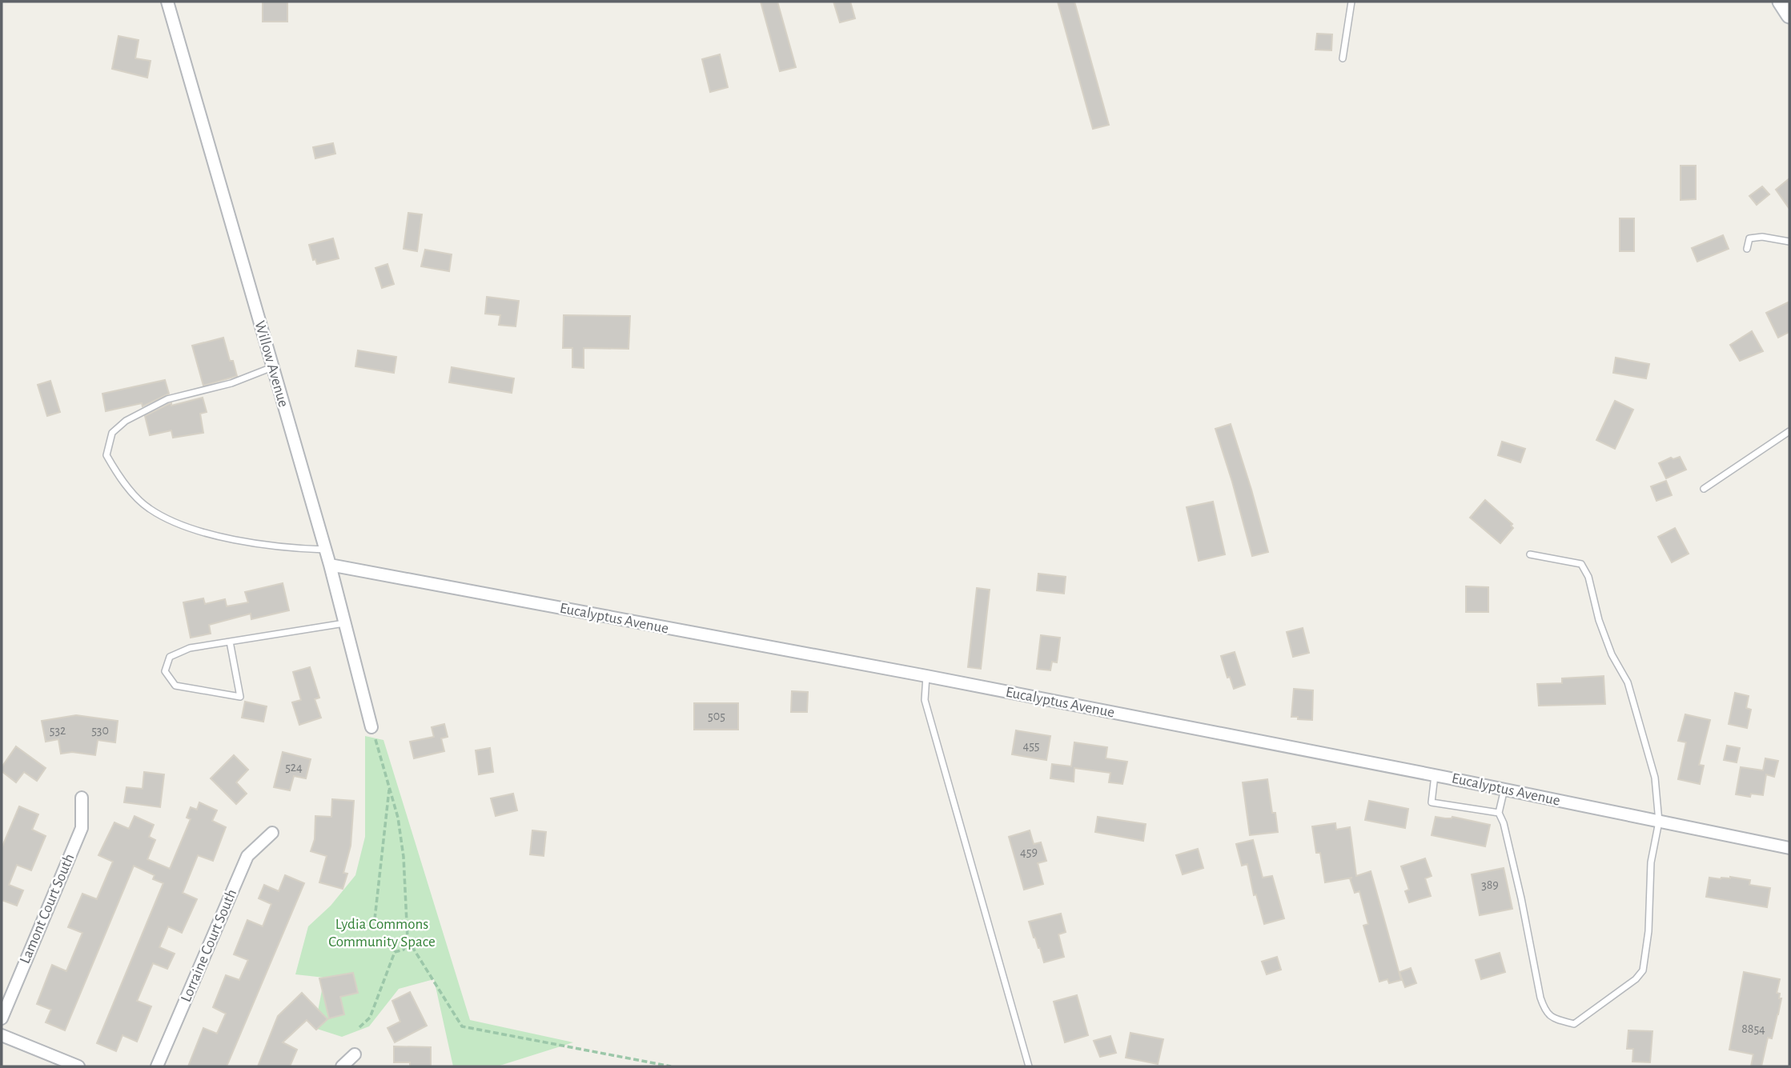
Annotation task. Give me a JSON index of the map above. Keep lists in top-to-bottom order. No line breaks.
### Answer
{"streets":{"street":["Willow Avenue","Eucalyptus Avenue","Lamont Court South","Lorraine Court South"]},"crossings":[["Willow Avenue","Eucalyptus Avenue"]],"parks":["Lydia Commons Community Space"],"house_numbers":["505","532","530","455","524","459","389","8854"]}
